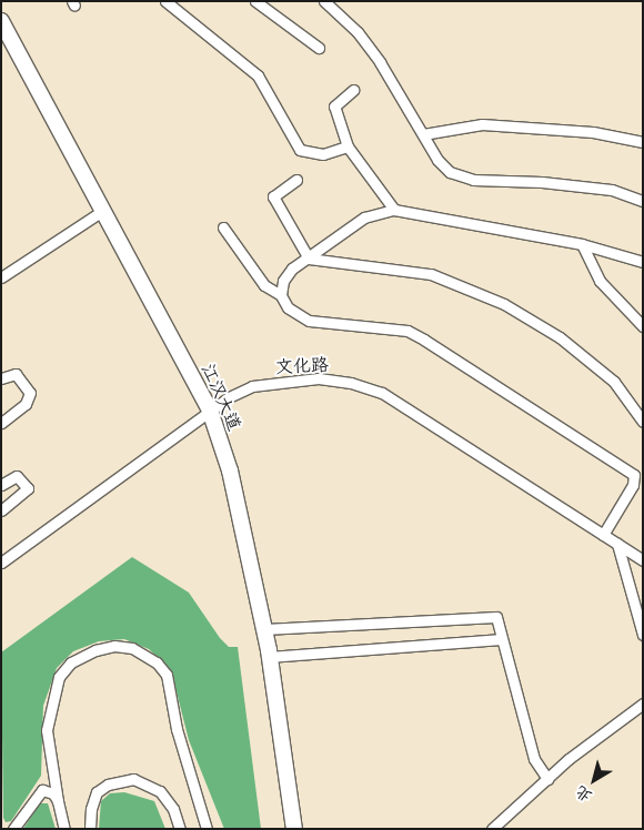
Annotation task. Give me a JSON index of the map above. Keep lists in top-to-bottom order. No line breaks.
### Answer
{"streets":{"main road":["江汉大道"],"street":["文化路"]},"crossings":[["文化路","江汉大道"]],"north":"bottom left"}
